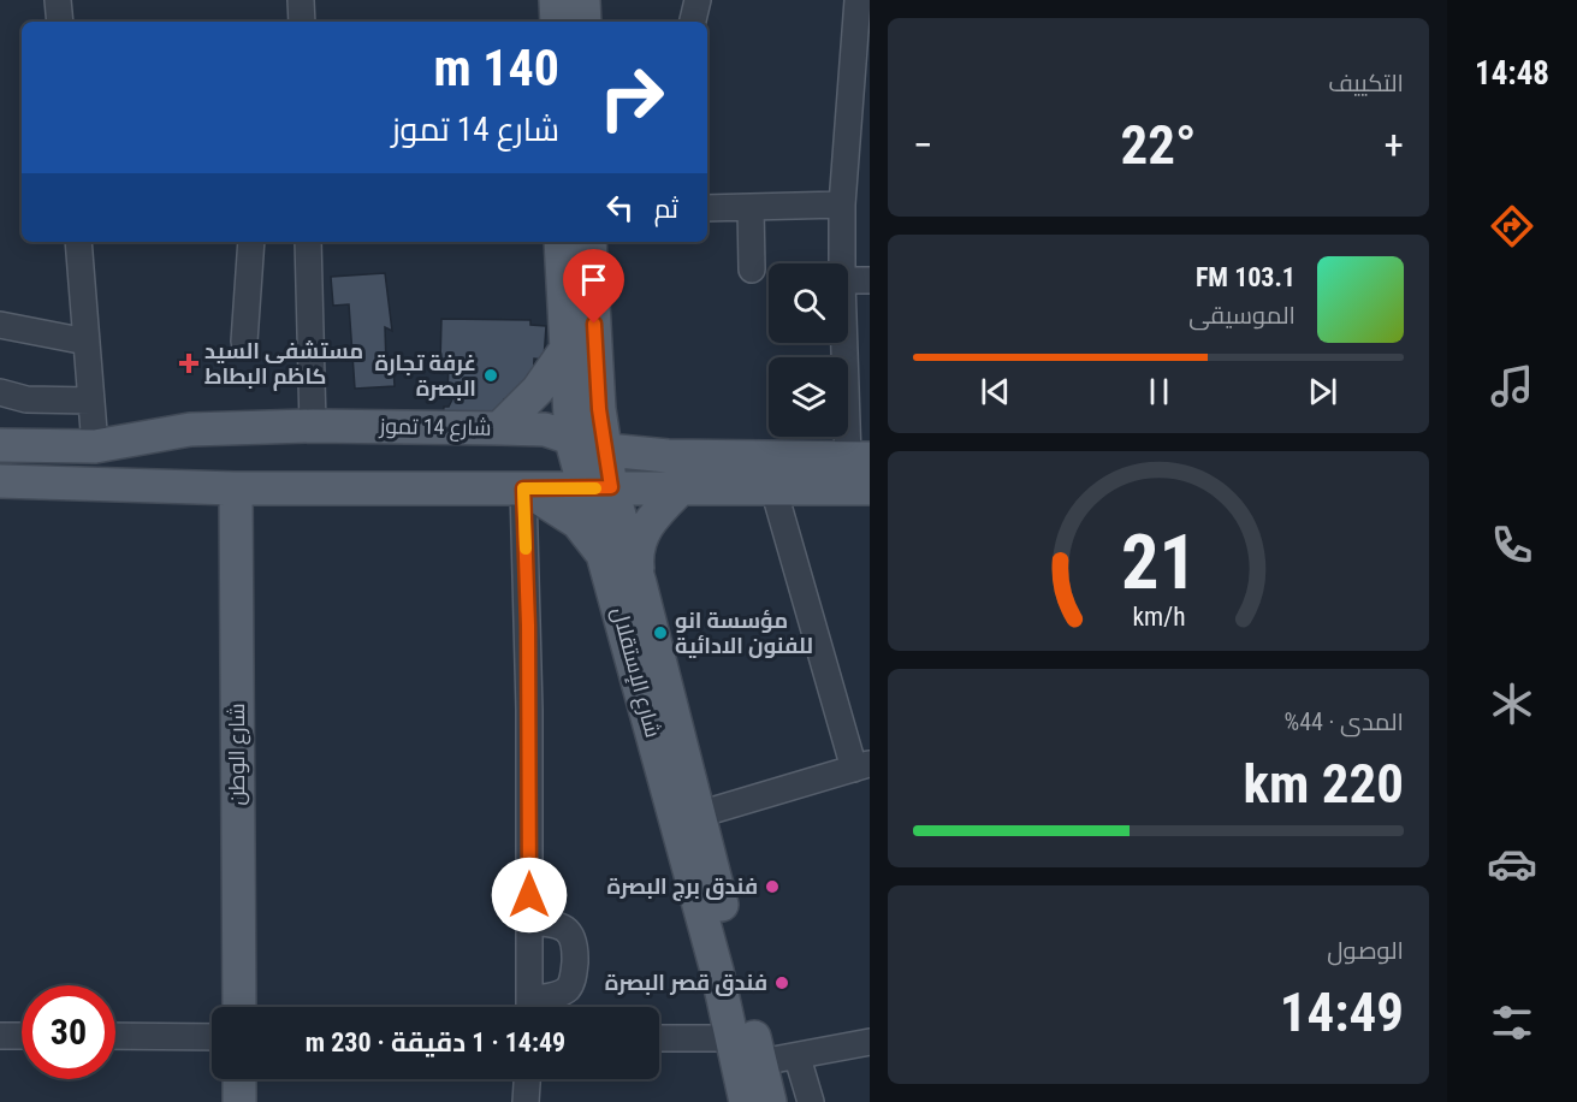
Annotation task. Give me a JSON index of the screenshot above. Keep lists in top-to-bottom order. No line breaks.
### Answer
{"streets":{"main road":["شارع 14 تموز","شارع الإستقلال","شارع الوطن"]},"crossings":[["شارع 14 تموز","شارع الإستقلال"]],"places":{"health":["مستشفى السيد كاظم البطاط"],"other":["غرفة تجارة البصرة","مؤسسة انو للفنون الادائية","فندق برج البصرة","فندق قصر البصرة"]},"page":{"tabs":"14:48","tile":["التكييف",["المدى · 44%","220 km"],["الوصول","14:49"]],"turn":["140 m","شارع 14 تموز"],"heat":["−","22°","+"],"then":"ثم","song":["103.1 FM","الموسيقى"],"limit":"30","trip":"14:49 · 1 دقيقة · 230 m","gauge":["21","km/h"]}}
